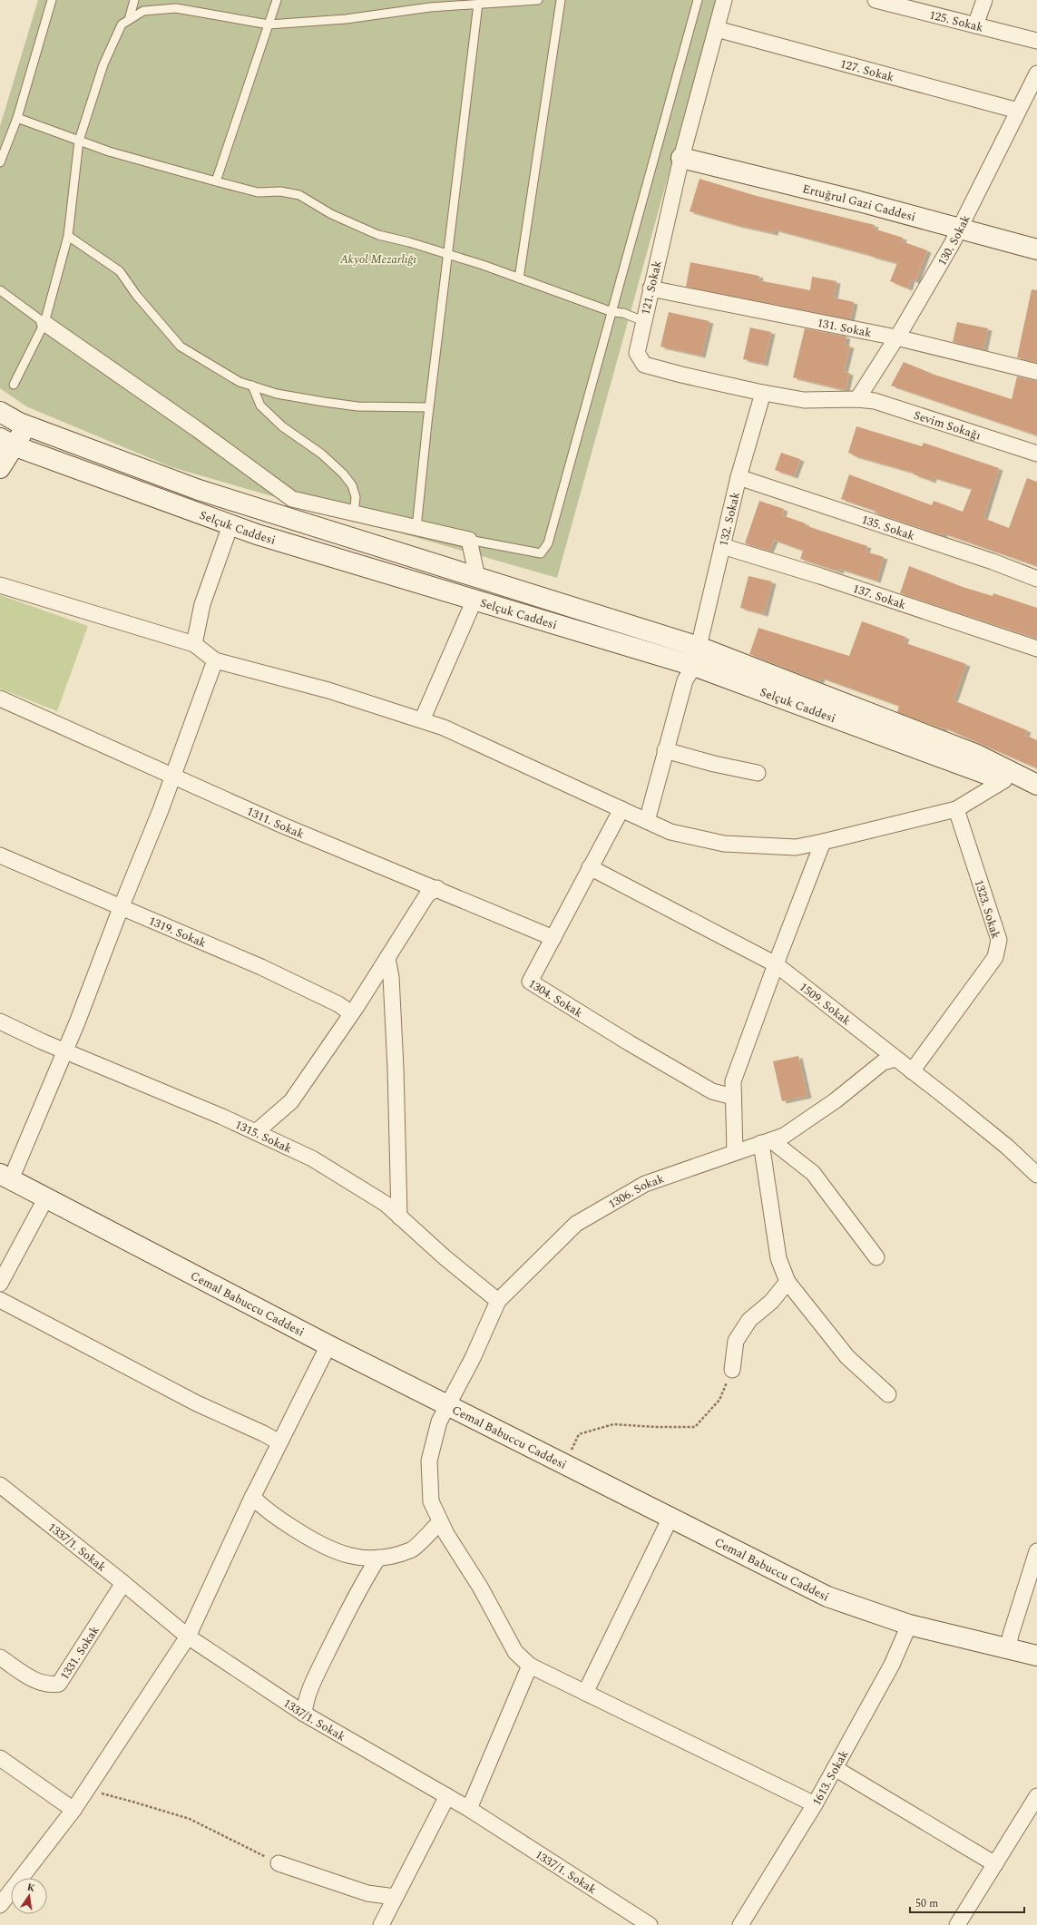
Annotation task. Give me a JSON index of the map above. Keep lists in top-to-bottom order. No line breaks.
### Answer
{"streets":{"main road":["Ertuğrul Gazi Caddesi","Selçuk Caddesi","Cemal Babuccu Caddesi"],"street":["125. Sokak","127. Sokak","130. Sokak","121. Sokak","131. Sokak","Sevim Sokağı","132. Sokak","135. Sokak","137. Sokak","1311. Sokak","1323. Sokak","1319. Sokak","1304. Sokak","1509. Sokak","1315. Sokak","1306. Sokak","1337/1. Sokak","1331. Sokak","1613. Sokak"]},"crossings":[["127. Sokak","130. Sokak"],["127. Sokak","121. Sokak"],["Ertuğrul Gazi Caddesi","130. Sokak"],["Ertuğrul Gazi Caddesi","121. Sokak"],["130. Sokak","121. Sokak"],["130. Sokak","131. Sokak"],["130. Sokak","Sevim Sokağı"],["121. Sokak","131. Sokak"],["121. Sokak","Sevim Sokağı"],["121. Sokak","132. Sokak"],["132. Sokak","Selçuk Caddesi"],["132. Sokak","135. Sokak"],["132. Sokak","137. Sokak"],["1311. Sokak","1304. Sokak"],["1323. Sokak","1509. Sokak"],["1304. Sokak","1509. Sokak"],["1509. Sokak","1306. Sokak"],["1315. Sokak","1306. Sokak"],["1306. Sokak","Cemal Babuccu Caddesi"],["1306. Sokak","1613. Sokak"],["Cemal Babuccu Caddesi","1613. Sokak"],["1337/1. Sokak","1331. Sokak"]],"parks":["Akyol Mezarlığı"],"scale_bar":"50 m","north":"top"}
